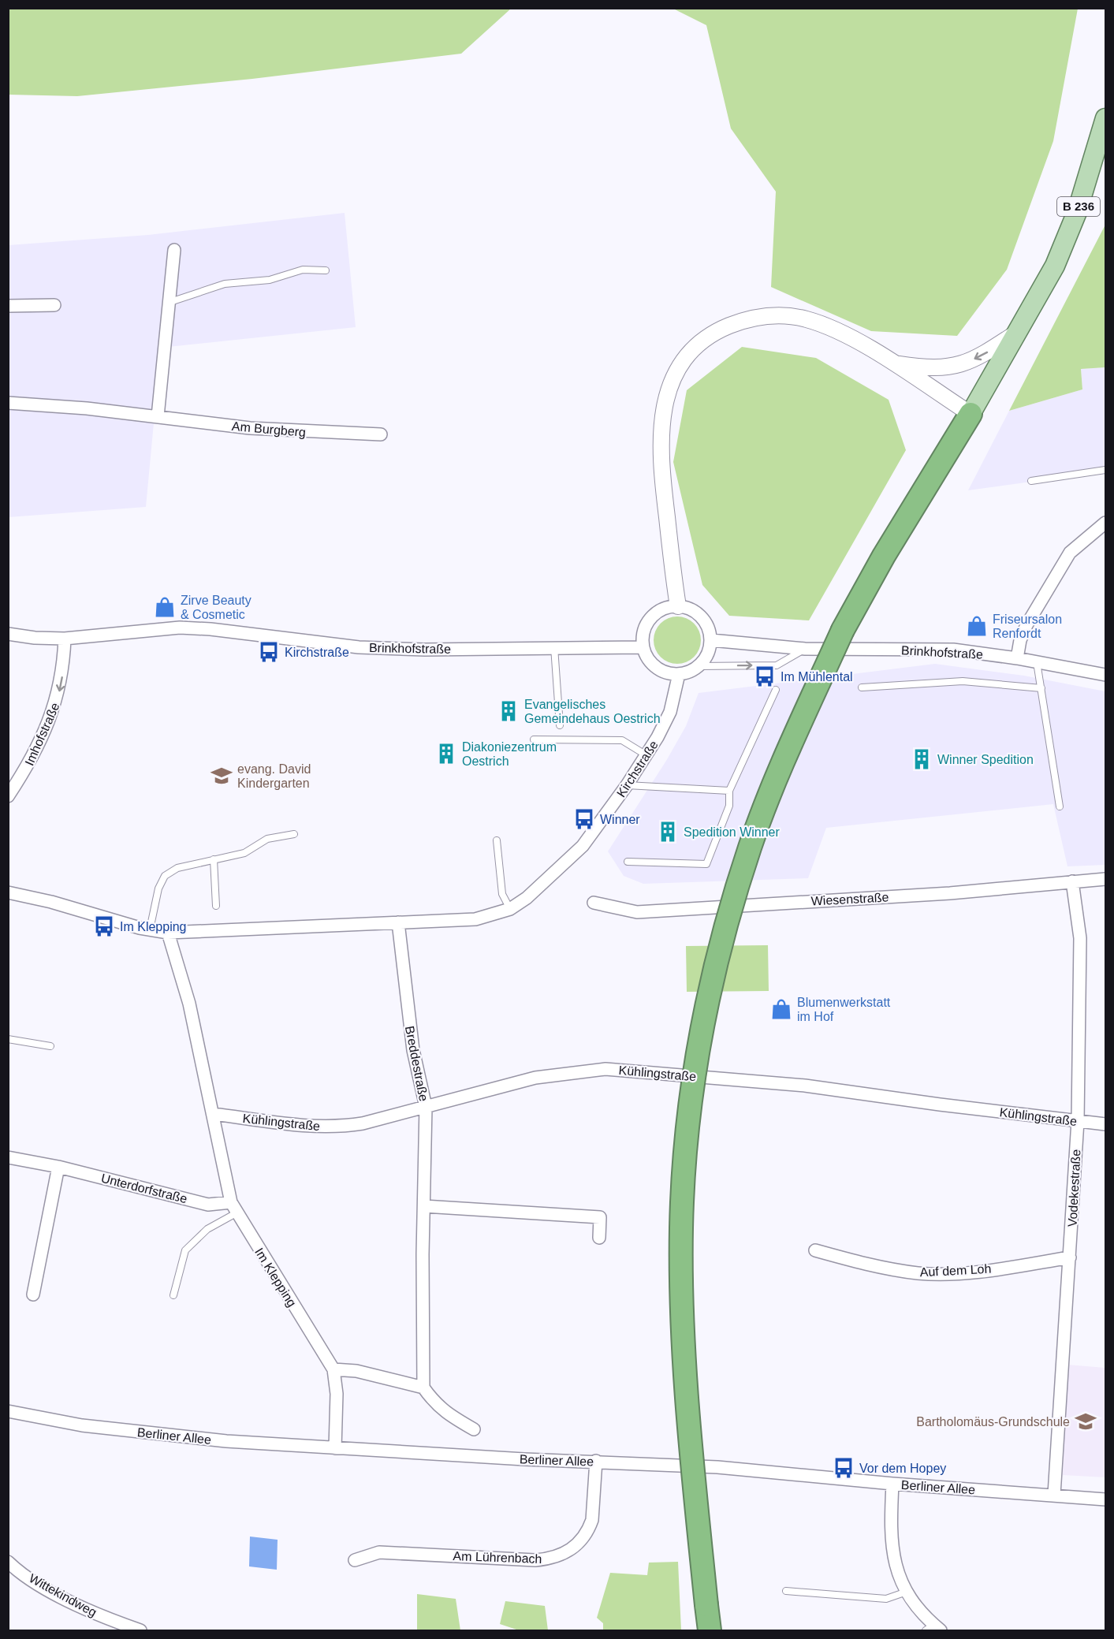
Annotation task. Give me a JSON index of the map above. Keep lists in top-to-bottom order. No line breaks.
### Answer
{"streets":{"highway":["B 236"],"street":["Am Burgberg","Brinkhofstraße","Imhofstraße","Kirchstraße","Wiesenstraße","Breddestraße","Kühlingstraße","Unterdorfstraße","Vodekestraße","Auf dem Loh","Im Klepping","Berliner Allee","Am Lührenbach","Wittekindweg"]},"crossings":[["Brinkhofstraße","Imhofstraße"],["Brinkhofstraße","Kirchstraße"],["Kirchstraße","Breddestraße"],["Kirchstraße","Im Klepping"],["Wiesenstraße","Vodekestraße"],["Breddestraße","Kühlingstraße"],["Kühlingstraße","Vodekestraße"],["Kühlingstraße","Im Klepping"],["Unterdorfstraße","Im Klepping"],["Vodekestraße","Auf dem Loh"],["Vodekestraße","Berliner Allee"],["Im Klepping","Berliner Allee"],["Berliner Allee","Am Lührenbach"]],"one_way":["Imhofstraße"],"places":{"shop":["Zirve Beauty & Cosmetic","Friseursalon Renfordt","Blumenwerkstatt im Hof"],"bus stop":["Kirchstraße","Im Mühlental","Winner","Im Klepping","Vor dem Hopey"],"building":["Evangelisches Gemeindehaus Oestrich","Diakoniezentrum Oestrich","Winner Spedition","Spedition Winner"],"school or university":["evang. David Kindergarten","Bartholomäus-Grundschule"]}}
